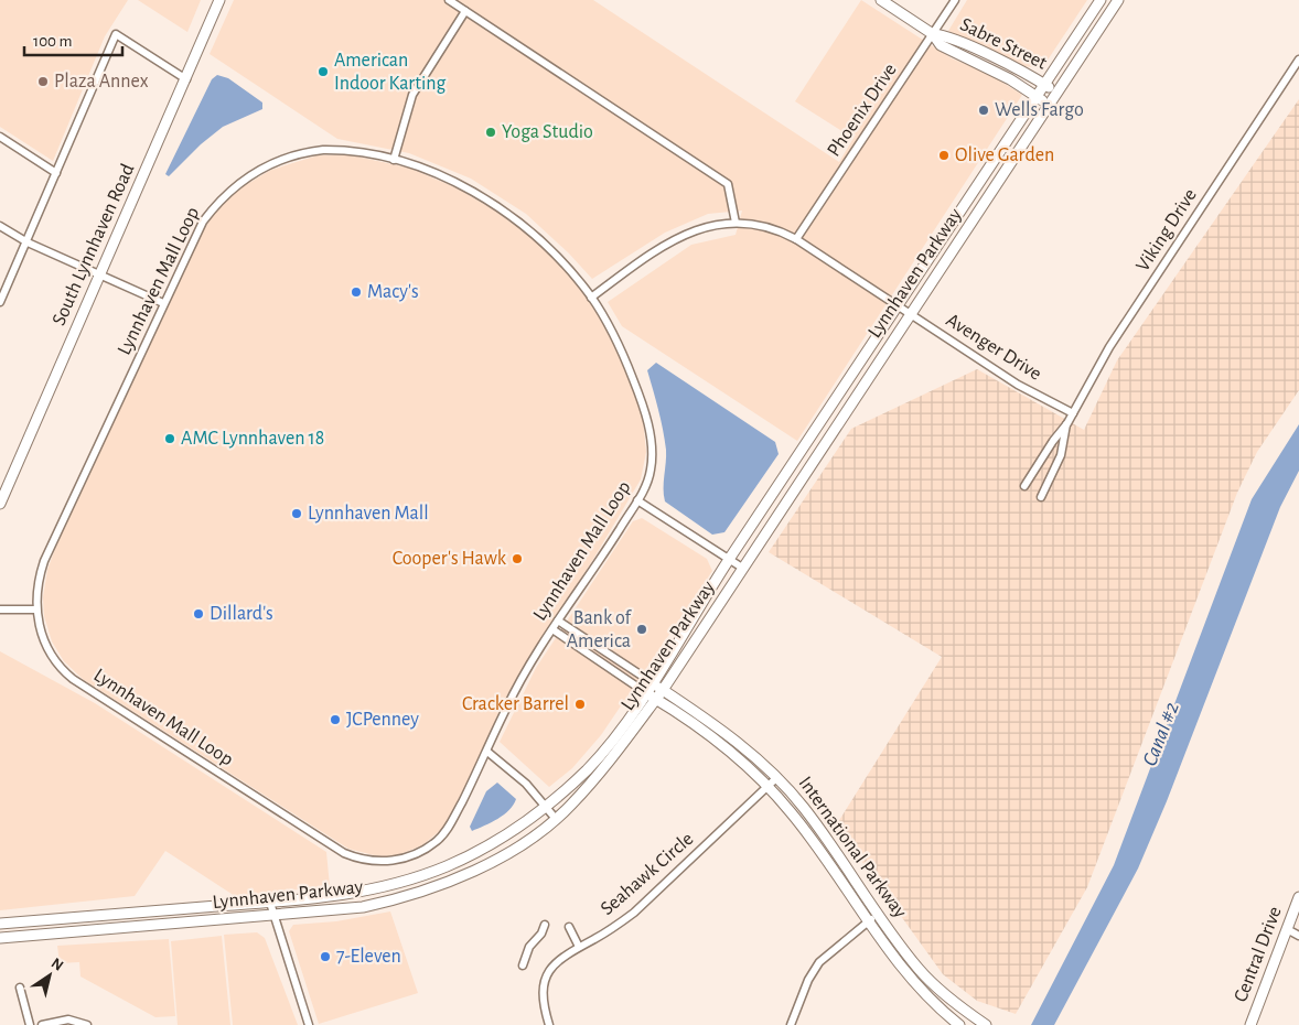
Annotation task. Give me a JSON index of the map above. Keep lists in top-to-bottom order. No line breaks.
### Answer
{"streets":{"main road":["Sabre Street","South Lynnhaven Road","Lynnhaven Parkway","International Parkway","Central Drive"],"street":["Phoenix Drive","Viking Drive","Lynnhaven Mall Loop","Avenger Drive","Seahawk Circle"]},"crossings":[["Sabre Street","Phoenix Drive"],["Sabre Street","Lynnhaven Parkway"],["Phoenix Drive","Avenger Drive"],["Viking Drive","Avenger Drive"],["Lynnhaven Parkway","Avenger Drive"],["Lynnhaven Parkway","International Parkway"],["Lynnhaven Mall Loop","Avenger Drive"],["International Parkway","Seahawk Circle"]],"water":["Canal #2"],"places":["American Indoor Karting","Plaza Annex","Wells Fargo","Yoga Studio","Olive Garden","Macy's","AMC Lynnhaven 18","Lynnhaven Mall","Cooper's Hawk","Dillard's","Bank of America","Cracker Barrel","JCPenney","7-Eleven"],"scale_bar":"100 m","north":"top right"}
